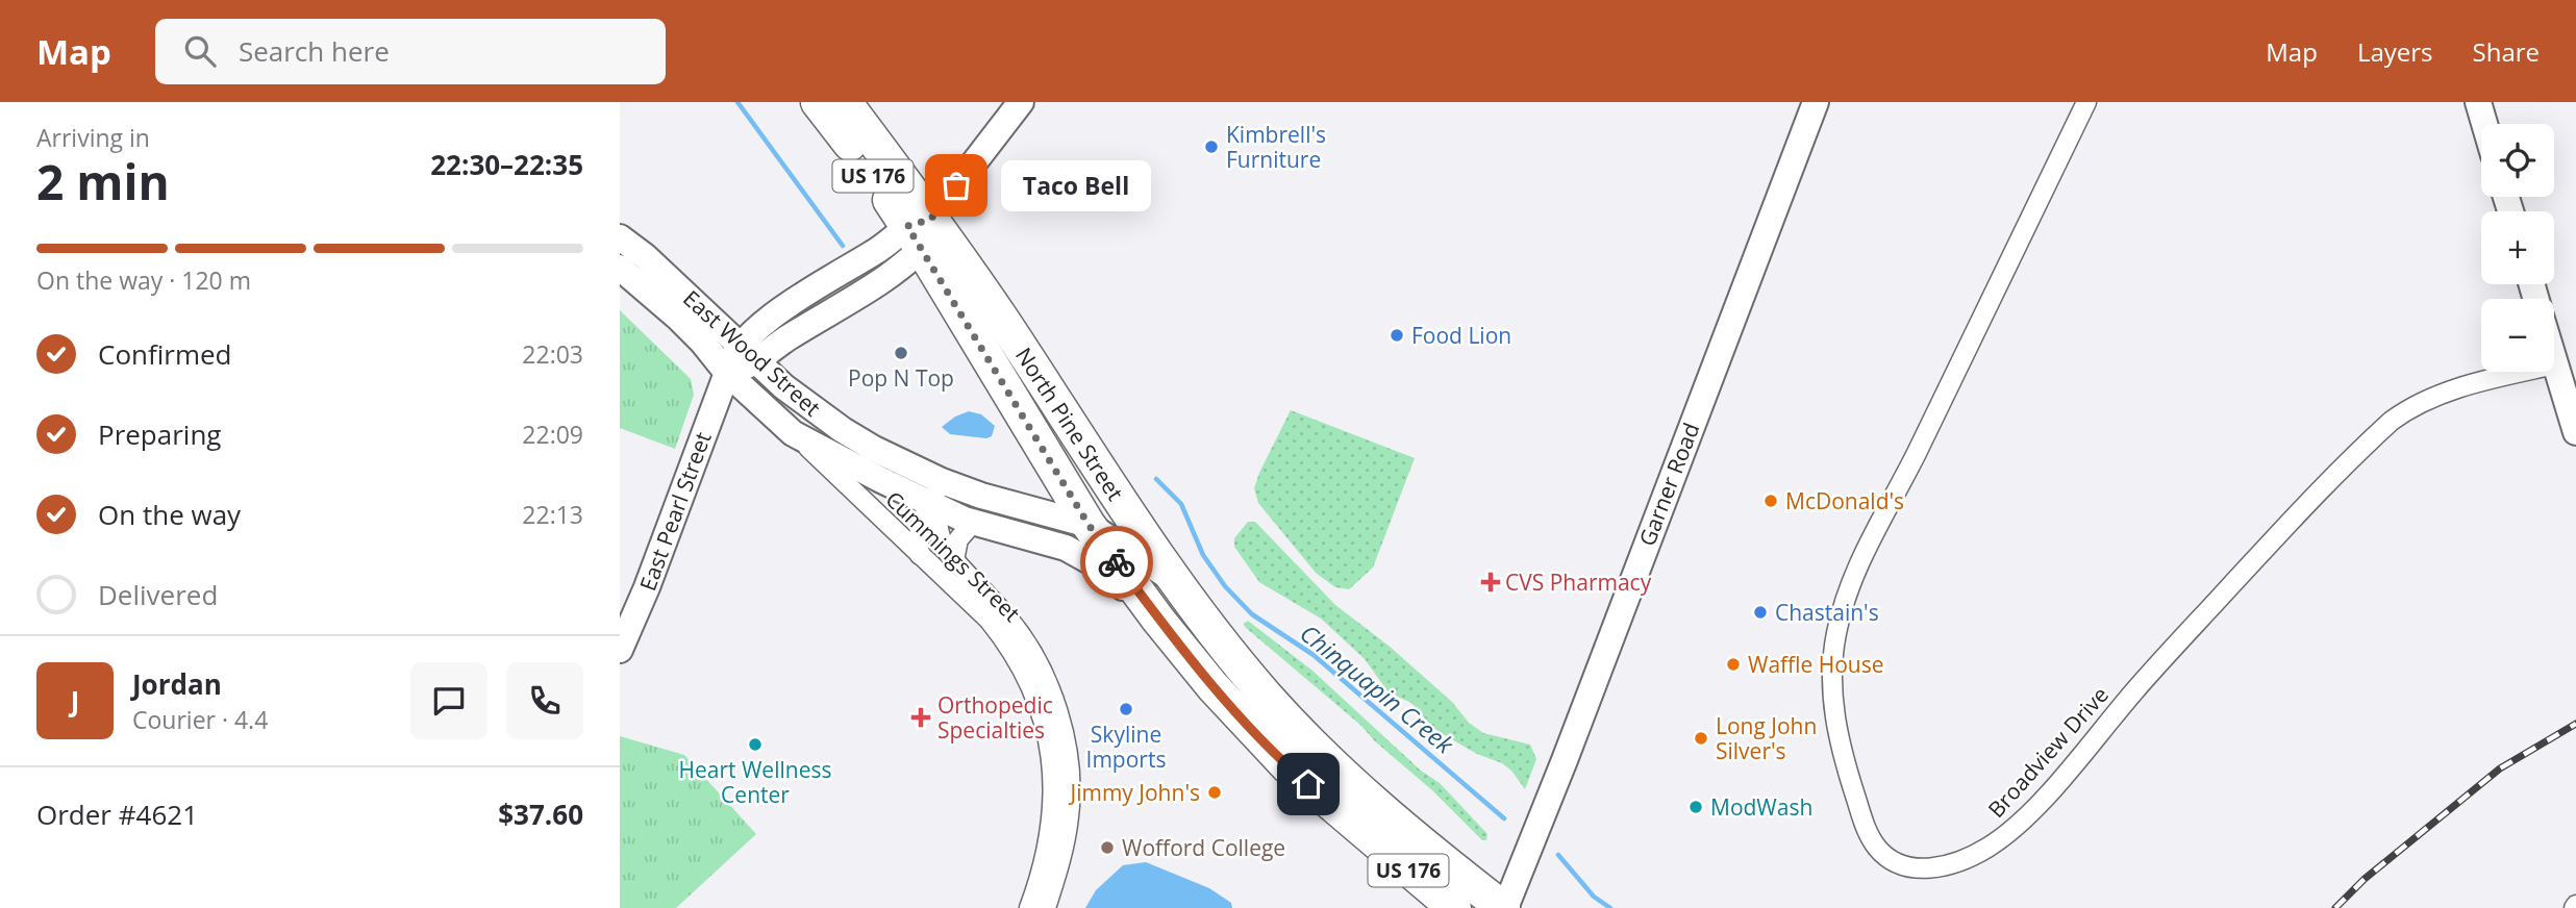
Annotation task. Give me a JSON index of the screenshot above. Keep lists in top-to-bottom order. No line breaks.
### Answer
{"streets":{"highway":["US 176","North Pine Street"],"street":["East Wood Street","Garner Road","East Pearl Street","Cummings Street","Broadview Drive"]},"crossings":[["East Wood Street","North Pine Street"],["East Wood Street","East Pearl Street"],["East Wood Street","Cummings Street"],["North Pine Street","Garner Road"]],"water":["Chinquapin Creek"],"places":{"other":["Kimbrell's Furniture","Taco Bell","Food Lion","Pop N Top","McDonald's","Chastain's","Waffle House","Skyline Imports","Long John Silver's","Heart Wellness Center","Jimmy John's","ModWash","Wofford College"],"health":["CVS Pharmacy","Orthopedic Specialties"]},"page":{"header":"Map","search":"Search here","nav":["Map","Layers","Share"],"heading":["2 min","Arriving in","22:30–22:35"],"panel":["Jordan","Courier · 4.4","Order #4621","$37.60"],"map_buttons":["+","−"],"bubble":"Taco Bell","bar":"On the way · 120 m","list":[["Confirmed","22:03"],["Preparing","22:09"],["On the way","22:13"],"Delivered"],"round":"J"}}
